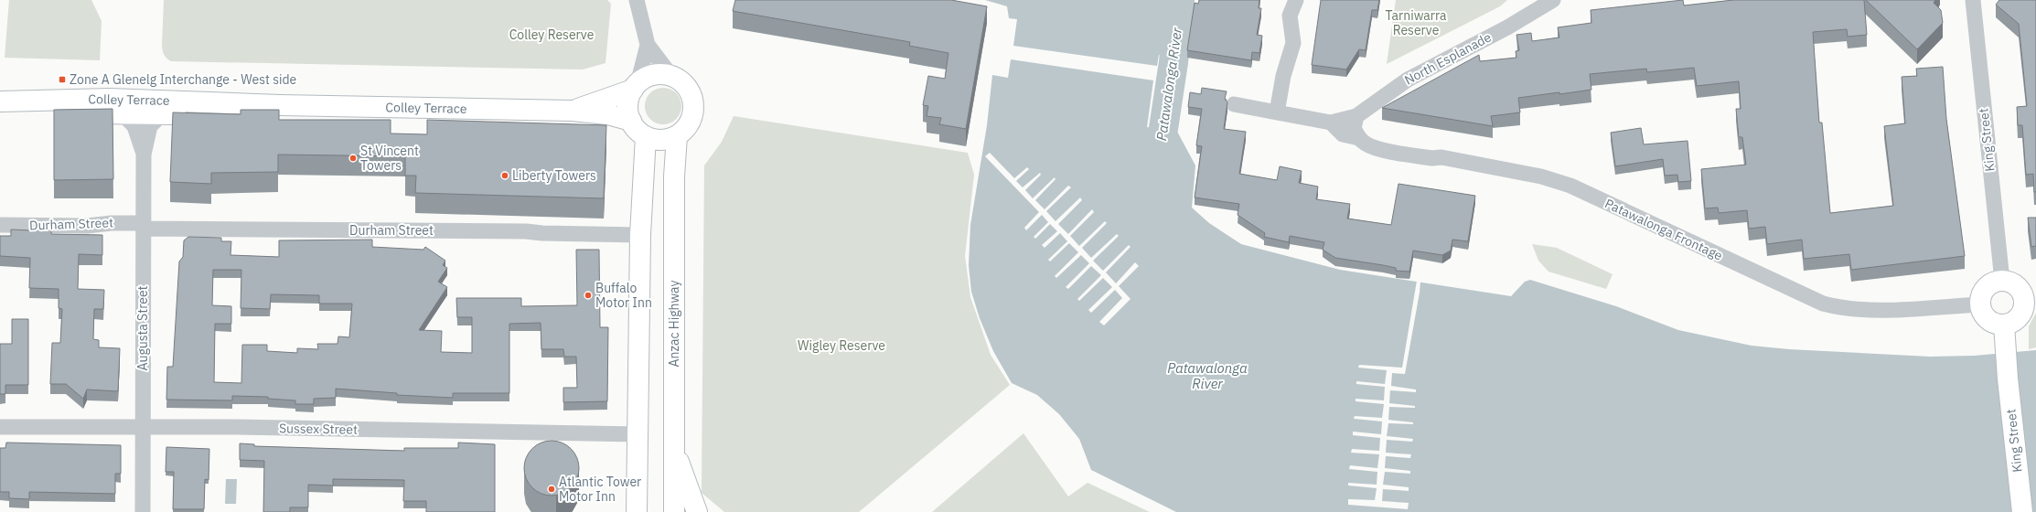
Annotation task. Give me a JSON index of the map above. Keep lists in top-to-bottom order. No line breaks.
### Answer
{"streets":{"street":["North Esplanade","Colley Terrace","King Street","Durham Street","Patawalonga Frontage","Anzac Highway","Augusta Street","Sussex Street"]},"crossings":[["North Esplanade","Patawalonga Frontage"],["Colley Terrace","Anzac Highway"],["Colley Terrace","Augusta Street"],["King Street","Patawalonga Frontage"],["Durham Street","Augusta Street"],["Augusta Street","Sussex Street"]],"water":["Patawalonga River"],"parks":["Tarniwarra Reserve","Colley Reserve","Wigley Reserve"],"places":{"transit":["Zone A Glenelg Interchange - West side"],"other":["St Vincent Towers","Liberty Towers","Buffalo Motor Inn","Atlantic Tower Motor Inn"]}}
